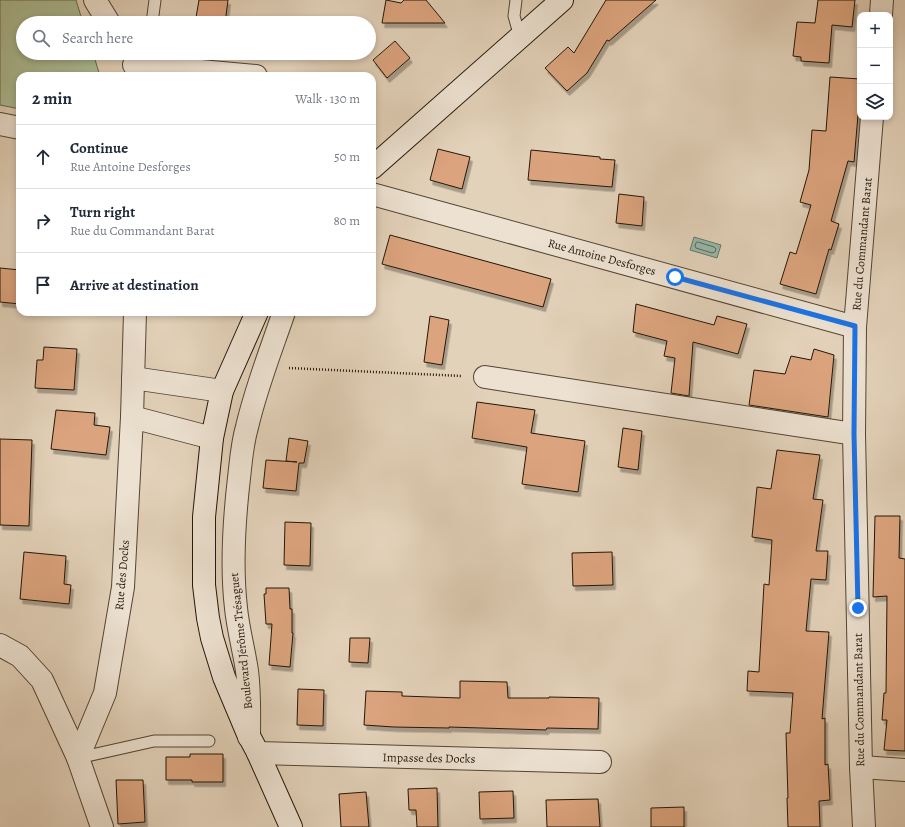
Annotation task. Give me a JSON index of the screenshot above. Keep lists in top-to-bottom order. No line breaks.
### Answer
{"streets":{"street":["Rue du Commandant Barat","Rue Antoine Desforges","Rue des Docks","Boulevard Jérôme Trésaguet","Impasse des Docks"]},"crossings":[["Rue du Commandant Barat","Rue Antoine Desforges"],["Boulevard Jérôme Trésaguet","Impasse des Docks"]],"page":{"map_buttons":["+","−"],"search":"Search here","heading":["2 min","Walk · 130 m"],"list":[["Continue","Rue Antoine Desforges","50 m"],["Turn right","Rue du Commandant Barat","80 m"],"Arrive at destination"]}}
